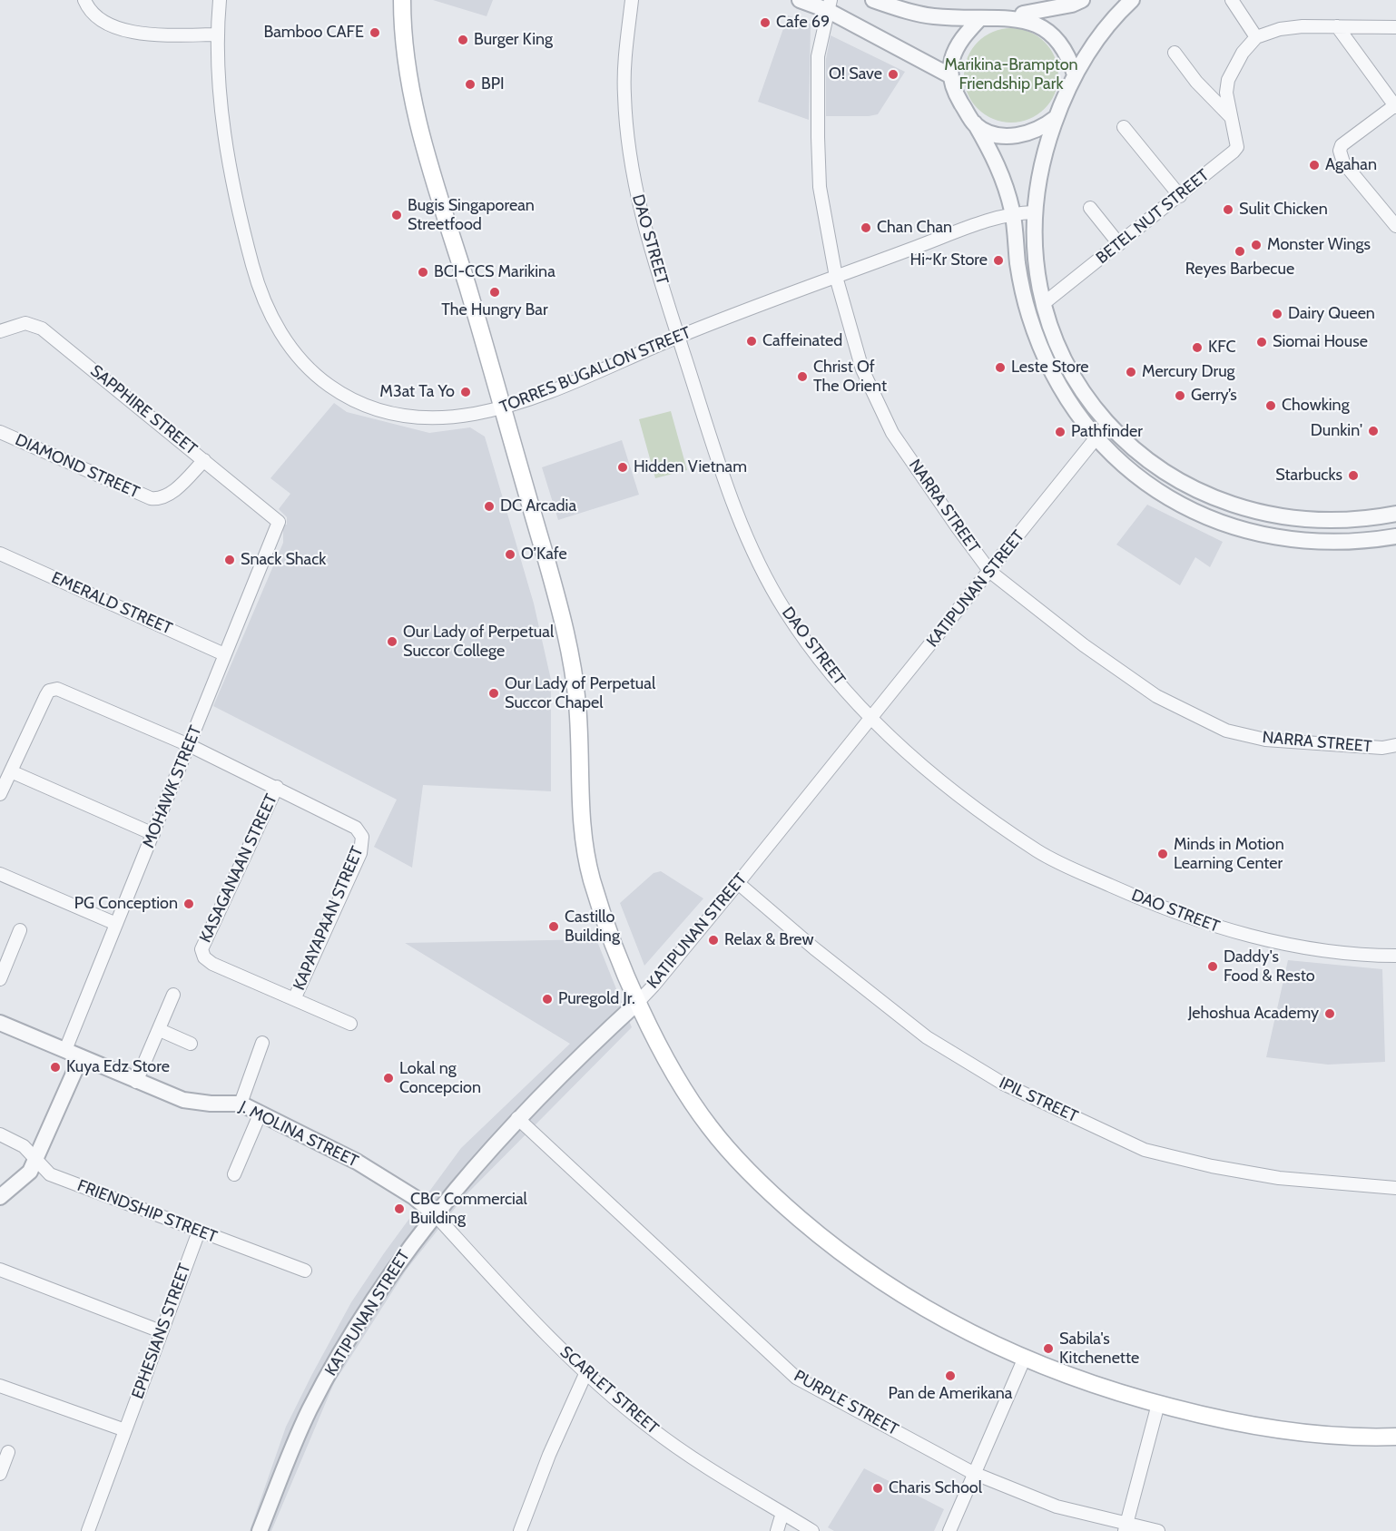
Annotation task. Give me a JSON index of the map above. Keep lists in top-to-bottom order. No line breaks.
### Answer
{"streets":{"street":["BETEL NUT STREET","DAO STREET","TORRES BUGALLON STREET","SAPPHIRE STREET","DIAMOND STREET","NARRA STREET","KATIPUNAN STREET","EMERALD STREET","MOHAWK STREET","KASAGANAAN STREET","KAPAYAPAAN STREET","IPIL STREET","J. MOLINA STREET","FRIENDSHIP STREET","EPHESIANS STREET","SCARLET STREET","PURPLE STREET"]},"crossings":[["DAO STREET","TORRES BUGALLON STREET"],["DAO STREET","KATIPUNAN STREET"],["TORRES BUGALLON STREET","NARRA STREET"],["SAPPHIRE STREET","DIAMOND STREET"],["SAPPHIRE STREET","MOHAWK STREET"],["NARRA STREET","KATIPUNAN STREET"],["KATIPUNAN STREET","IPIL STREET"],["KATIPUNAN STREET","J. MOLINA STREET"],["KATIPUNAN STREET","SCARLET STREET"],["KATIPUNAN STREET","PURPLE STREET"],["EMERALD STREET","MOHAWK STREET"],["MOHAWK STREET","J. MOLINA STREET"],["KASAGANAAN STREET","KAPAYAPAAN STREET"],["J. MOLINA STREET","SCARLET STREET"],["FRIENDSHIP STREET","EPHESIANS STREET"]],"parks":["Marikina-Brampton Friendship Park"],"places":["Cafe 69","Bamboo CAFE","Burger King","O! Save","BPI","Agahan","Sulit Chicken","Bugis Singaporean Streetfood","Chan Chan","Monster Wings","Reyes Barbecue","Hi~Kr Store","BCI-CCS Marikina","The Hungry Bar","Dairy Queen","Caffeinated","Siomai House","KFC","Leste Store","Mercury Drug","Christ Of The Orient","M3at Ta Yo","Gerry’s","Chowking","Dunkin'","Pathfinder","Hidden Vietnam","Starbucks","DC Arcadia","O’Kafe","Snack Shack","Our Lady of Perpetual Succor College","Our Lady of Perpetual Succor Chapel","Minds in Motion Learning Center","PG Conception","Castillo Building","Relax & Brew","Daddy's Food & Resto","Puregold Jr.","Jehoshua Academy","Kuya Edz Store","Lokal ng Concepcion","CBC Commercial Building","Sabila's Kitchenette","Pan de Amerikana","Charis School"]}
